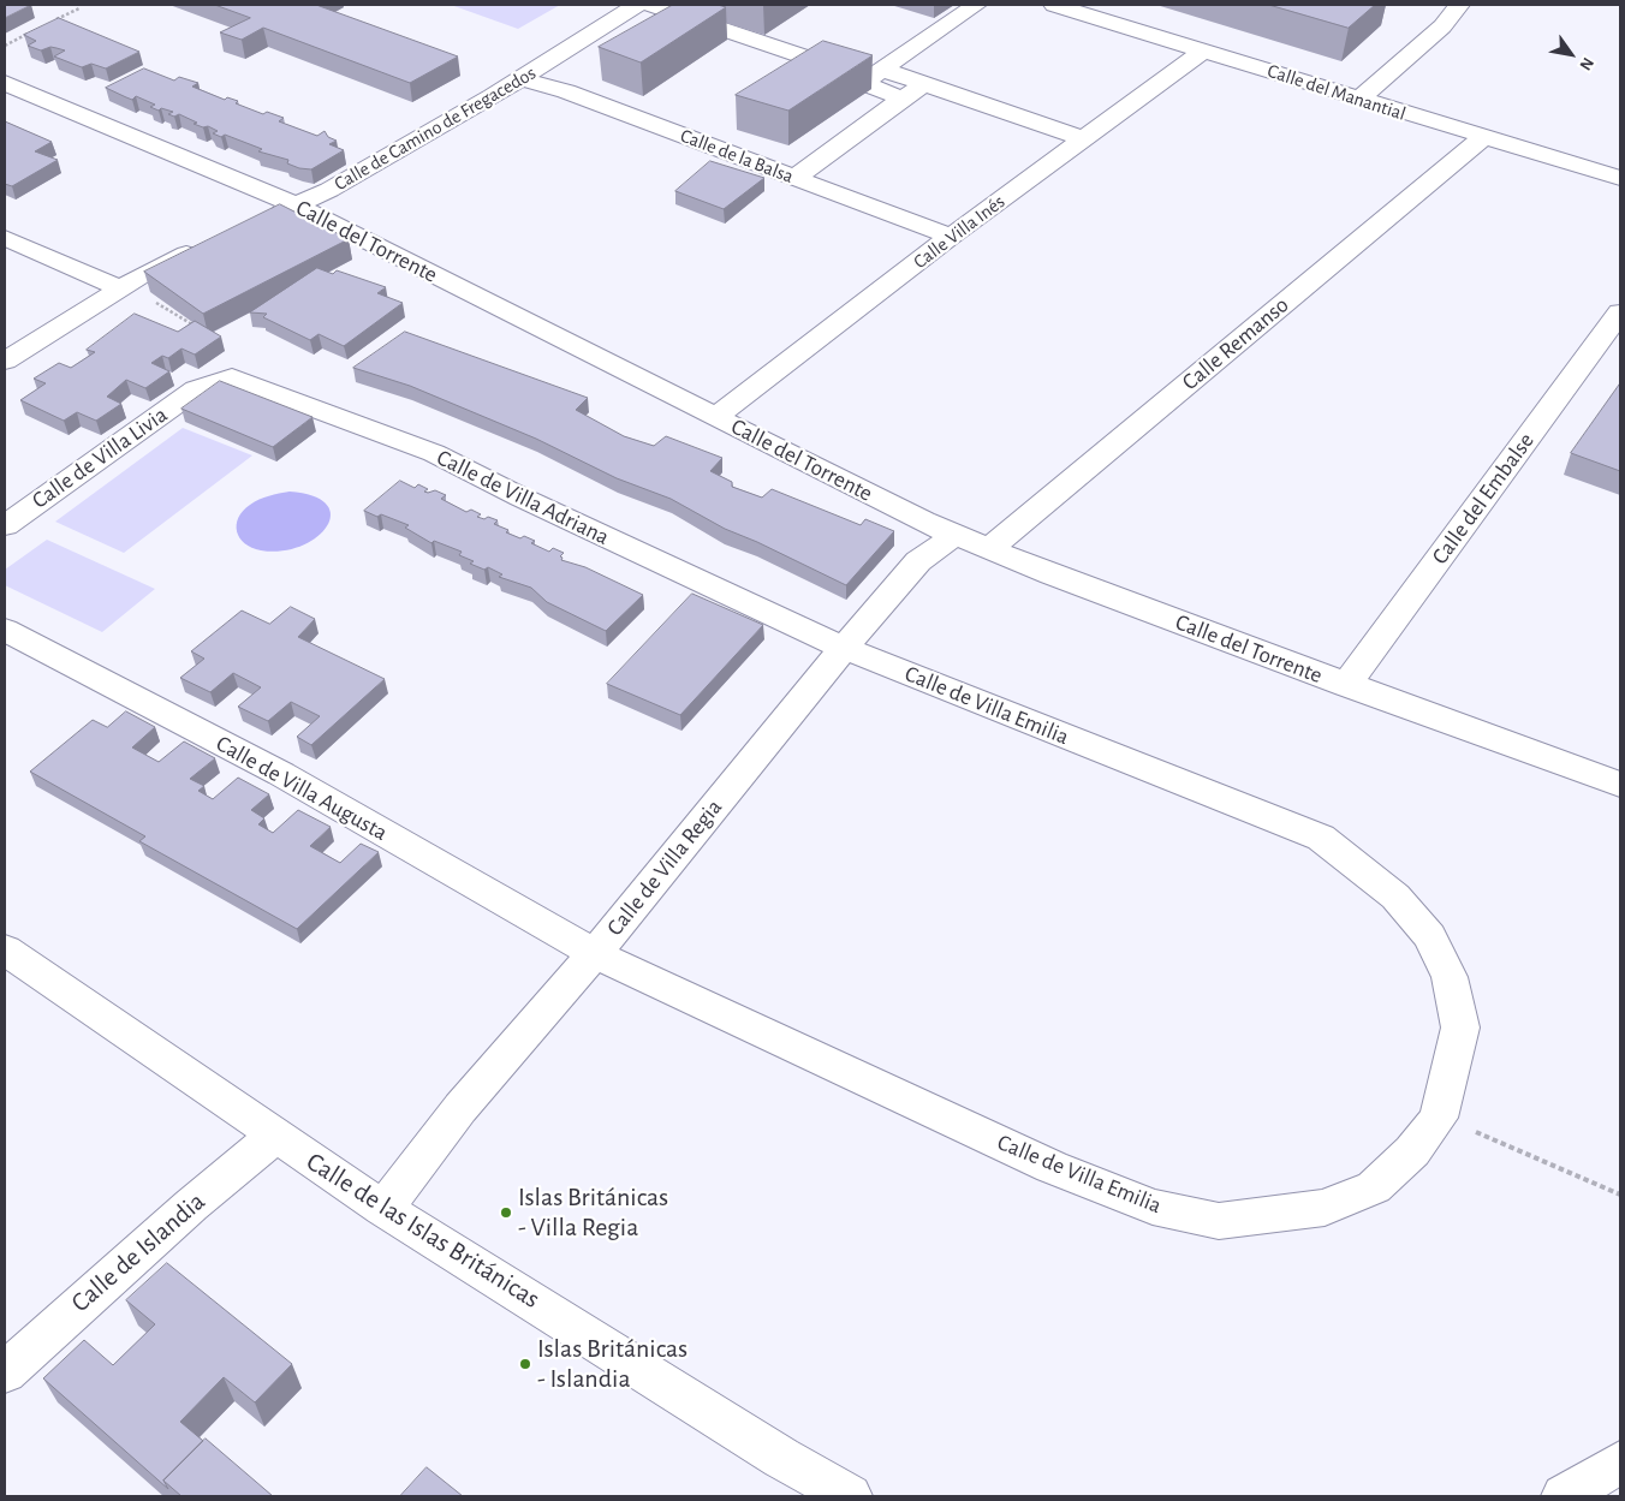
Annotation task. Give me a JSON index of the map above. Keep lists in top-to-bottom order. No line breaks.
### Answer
{"streets":{"street":["Calle del Manantial","Calle de Camino de Fregacedos","Calle de la Balsa","Calle Villa Inés","Calle del Torrente","Calle Remanso","Calle de Villa Livia","Calle de Villa Adriana","Calle del Embalse","Calle de Villa Emilia","Calle de Villa Augusta","Calle de Villa Regia","Calle de las Islas Británicas","Calle de Islandia"]},"crossings":[["Calle del Manantial","Calle Villa Inés"],["Calle del Manantial","Calle Remanso"],["Calle de Camino de Fregacedos","Calle de la Balsa"],["Calle de Camino de Fregacedos","Calle del Torrente"],["Calle de la Balsa","Calle Villa Inés"],["Calle Villa Inés","Calle del Torrente"],["Calle del Torrente","Calle Remanso"],["Calle del Torrente","Calle del Embalse"],["Calle del Torrente","Calle de Villa Regia"],["Calle de Villa Livia","Calle de Villa Adriana"],["Calle de Villa Adriana","Calle de Villa Emilia"],["Calle de Villa Adriana","Calle de Villa Regia"],["Calle de Villa Emilia","Calle de Villa Augusta"],["Calle de Villa Emilia","Calle de Villa Regia"],["Calle de Villa Augusta","Calle de Villa Regia"],["Calle de Villa Regia","Calle de las Islas Británicas"],["Calle de las Islas Británicas","Calle de Islandia"]],"places":["Islas Británicas - Villa Regia","Islas Británicas - Islandia"],"north":"bottom right"}
